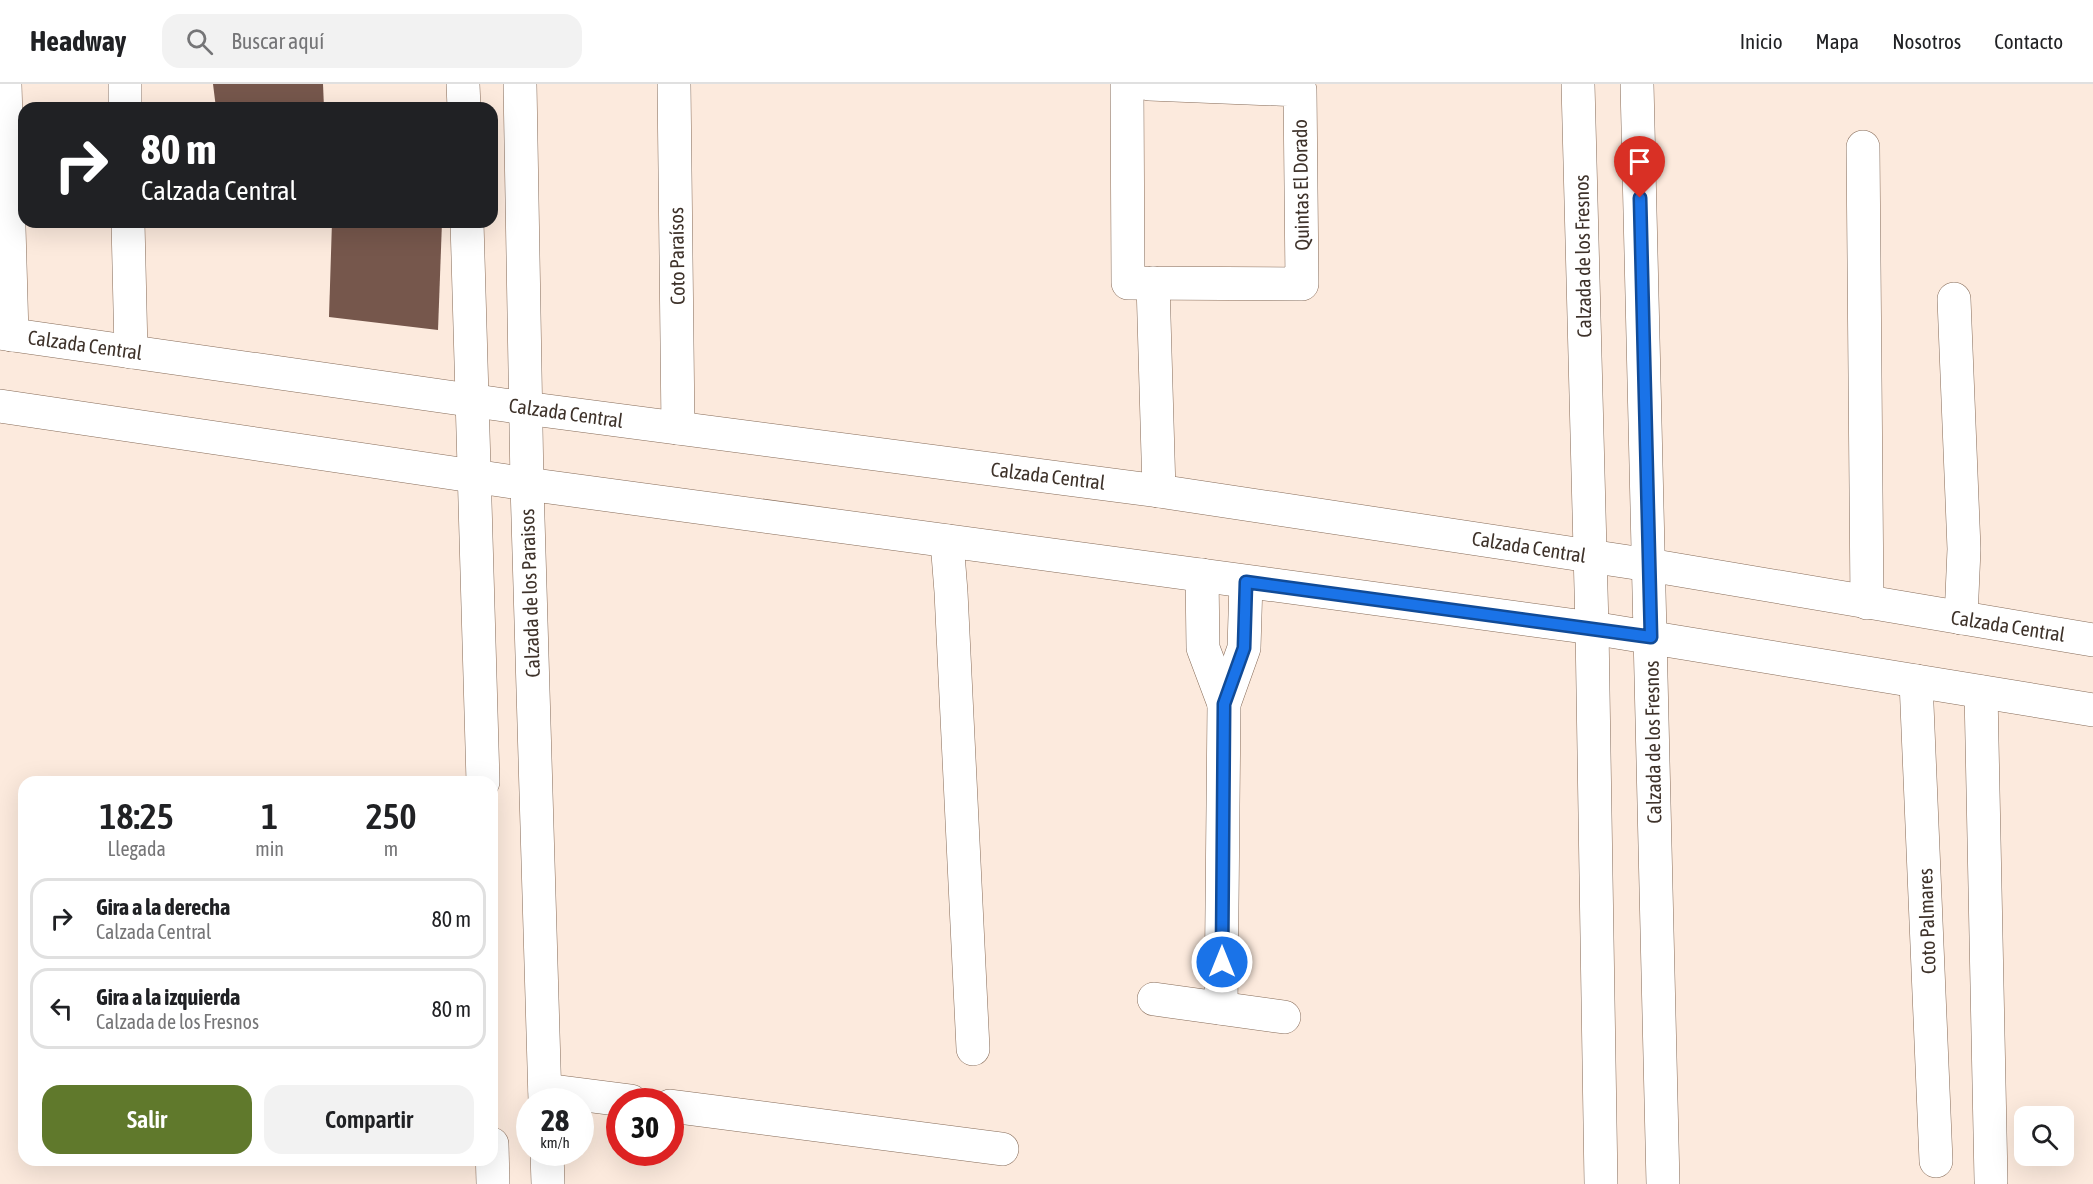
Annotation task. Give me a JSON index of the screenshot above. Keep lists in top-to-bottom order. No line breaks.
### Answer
{"streets":{"street":["Quintas El Dorado","Coto Paraísos","Calzada de los Fresnos","Calzada Central","Calzada de los Paraisos","Coto Palmares"]},"crossings":[["Coto Paraísos","Calzada Central"],["Calzada de los Fresnos","Calzada Central"],["Calzada Central","Calzada de los Paraisos"]],"page":{"header":"Headway","search":"Buscar aquí","nav":["Inicio","Mapa","Nosotros","Contacto"],"turn":["80 m","Calzada Central"],"eta":["18:25","Llegada","1","min","250","m"],"list":[{"name":"Gira a la derecha","note":"Calzada Central","value":"80 m"},{"name":"Gira a la izquierda","note":"Calzada de los Fresnos","value":"80 m"}],"buttons":["Salir","Compartir"],"speed":"28 km/h","limit":"30"}}
